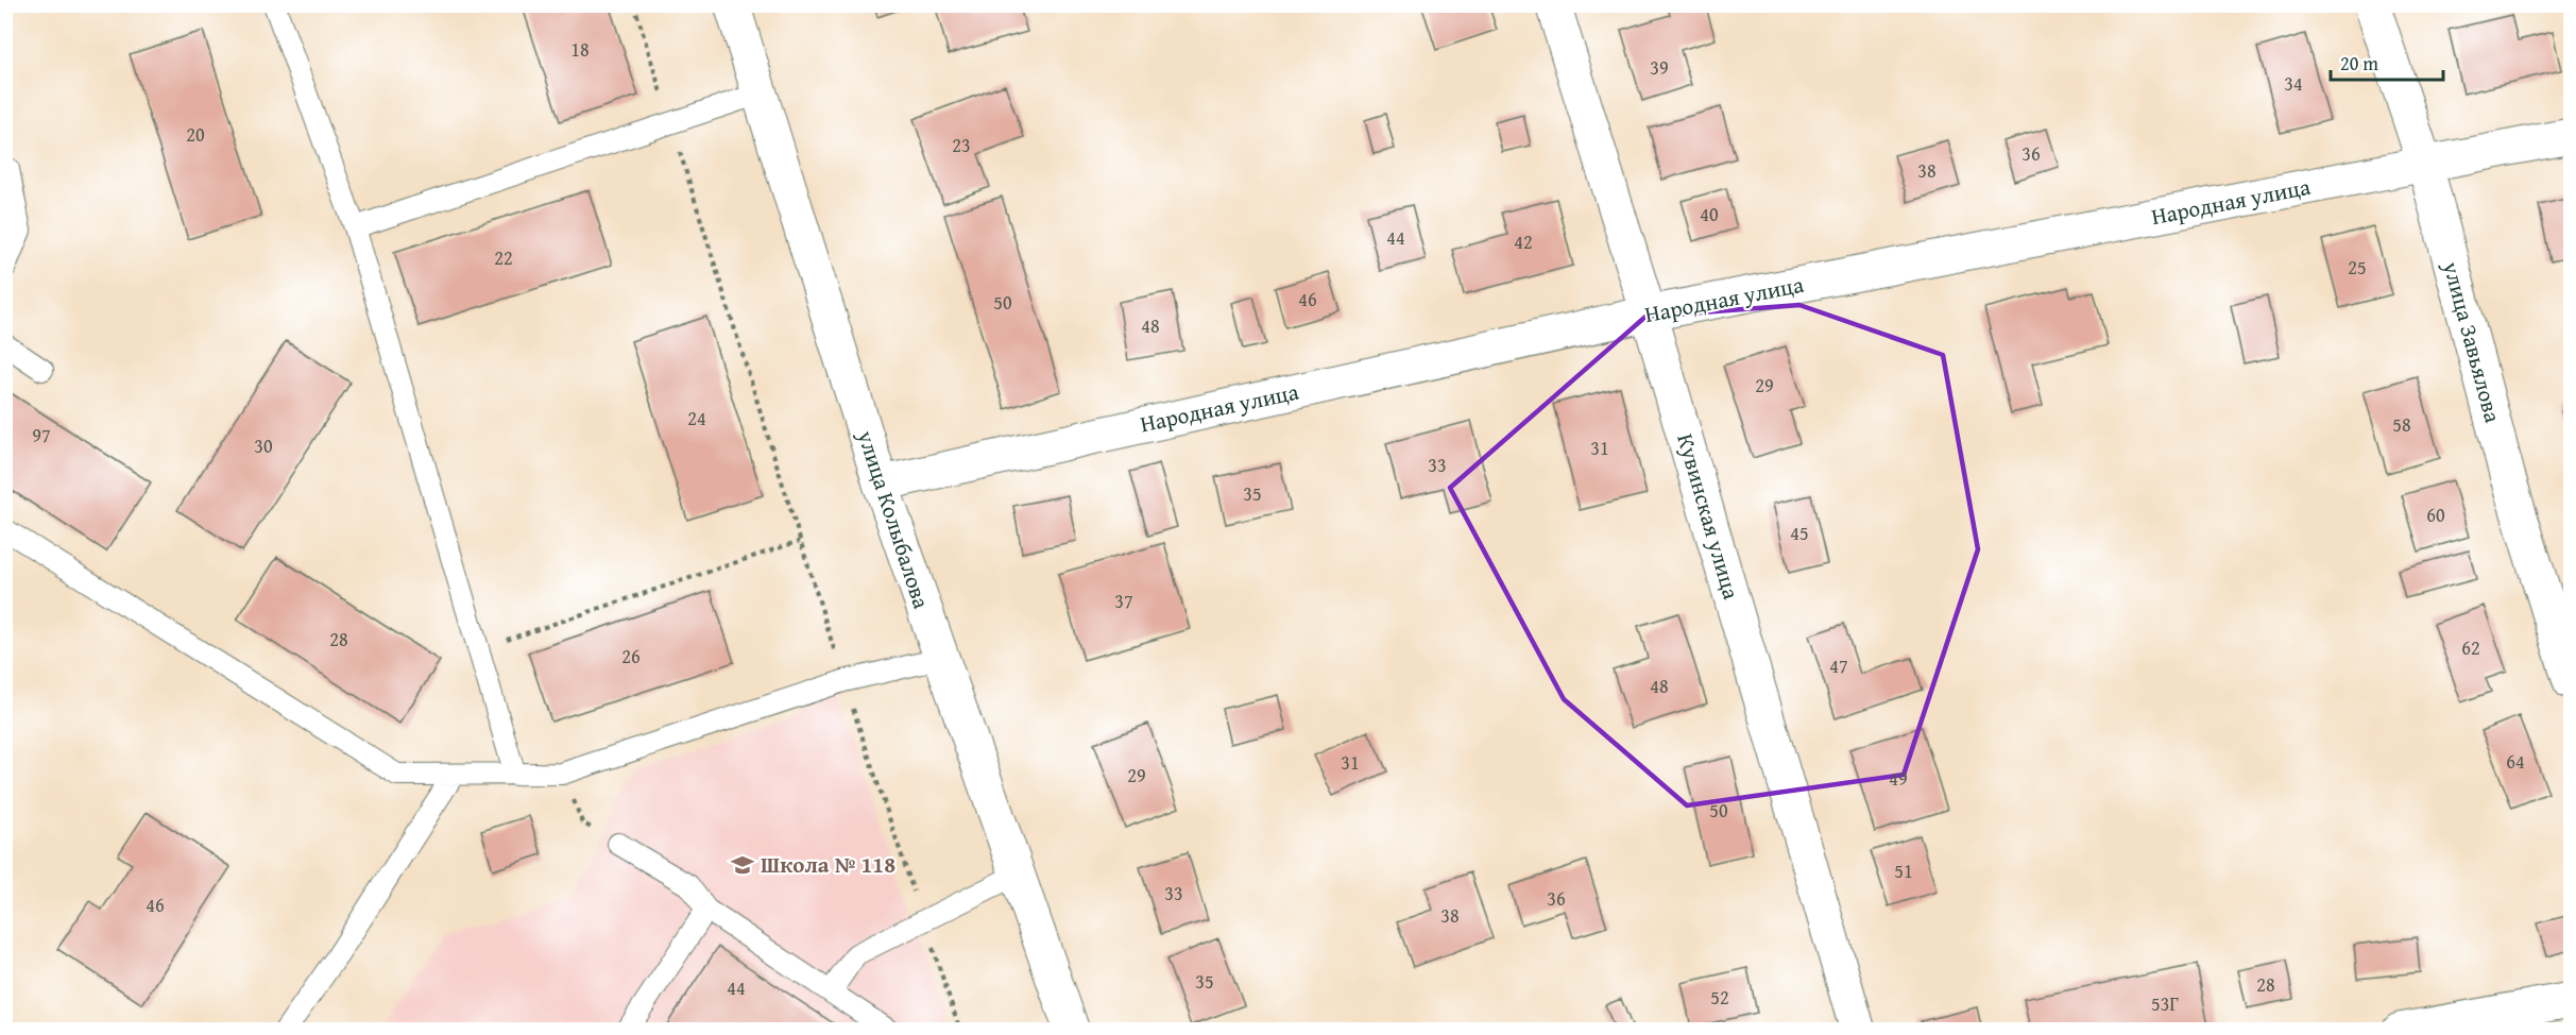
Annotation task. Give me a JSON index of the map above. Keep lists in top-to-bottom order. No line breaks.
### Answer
{"streets":{"street":["Народная улица","улица Завьялова","Кувинская улица","улица Колыбалова"]},"crossings":[["Народная улица","улица Завьялова"],["Народная улица","Кувинская улица"],["Народная улица","улица Колыбалова"]],"places":{"school or university":["Школа № 118"]},"house_numbers":["18","39","34","20","23","36","38","40","44","42","22","25","46","50","48","29","24","58","97","30","31","33","35","60","45","37","28","62","26","47","48","64","31","29","49","50","51","33","36","46","38","35","28","44","52","53Г"],"scale_bar":"20 m"}
